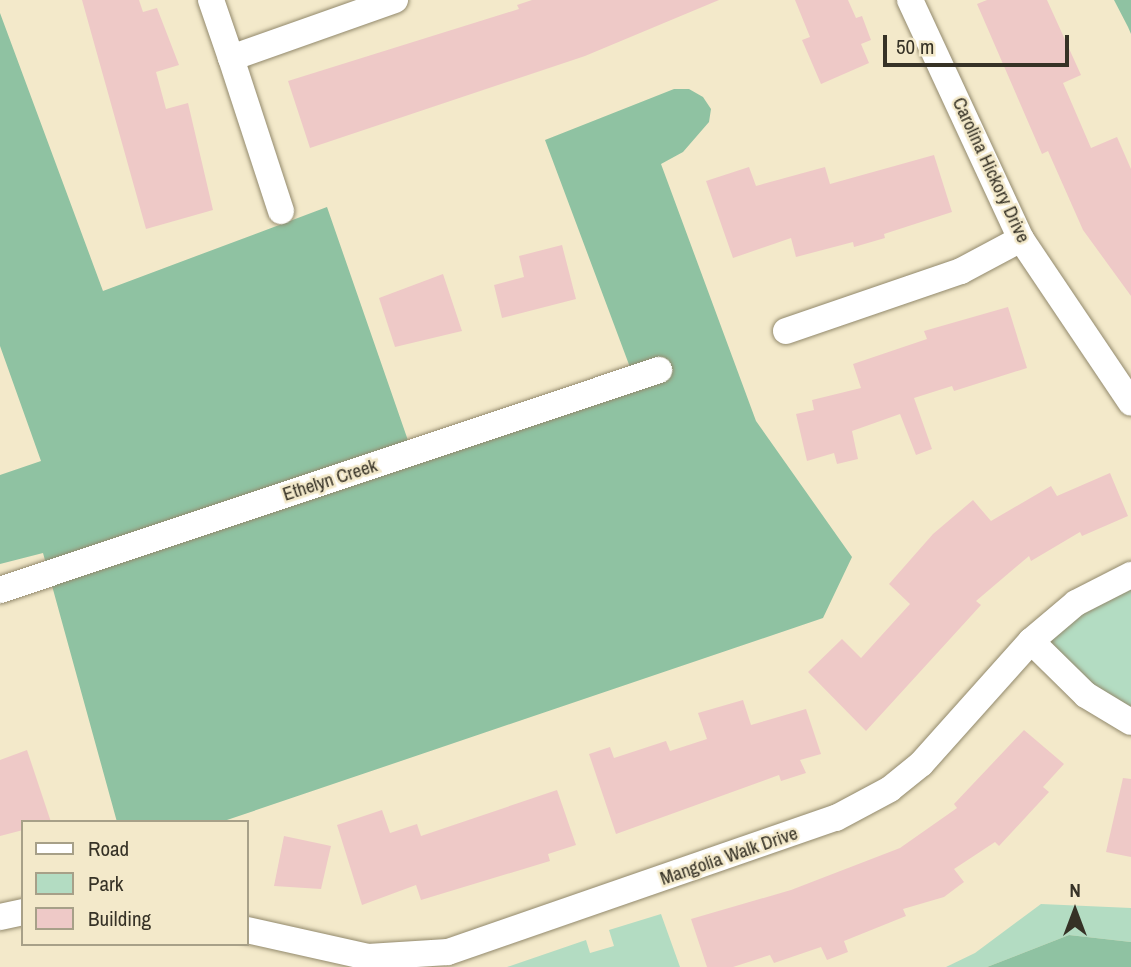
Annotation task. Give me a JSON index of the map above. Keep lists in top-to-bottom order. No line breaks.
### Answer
{"streets":{"street":["Carolina Hickory Drive","Ethelyn Creek","Mangolia Walk Drive"]},"legend":["Road","Park","Building"],"scale_bar":"50 m","north":"top"}
